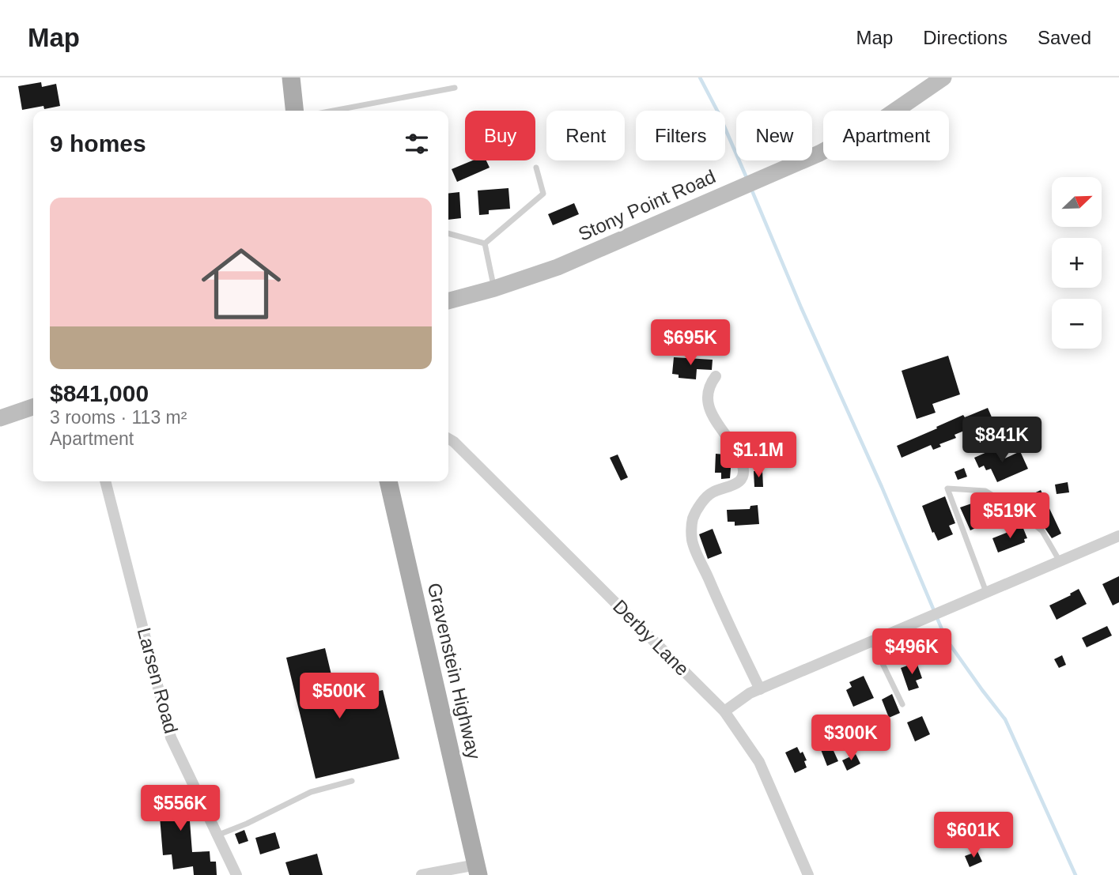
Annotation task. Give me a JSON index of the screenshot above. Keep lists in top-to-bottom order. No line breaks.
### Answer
{"streets":{"main road":["Stony Point Road","Gravenstein Highway"],"street":["Derby Lane","Larsen Road"]},"north":"top right","page":{"header":"Map","nav":["Map","Directions","Saved"],"chip":["Buy","Rent","Filters","New","Apartment"],"heading":"9 homes","map_buttons":["+","−"],"list":[{"name":"$841,000","note":"3 rooms · 113 m² · Apartment"}],"price":["$695K","$841K","$1.1M","$519K","$496K","$500K","$300K","$556K","$601K"]}}
